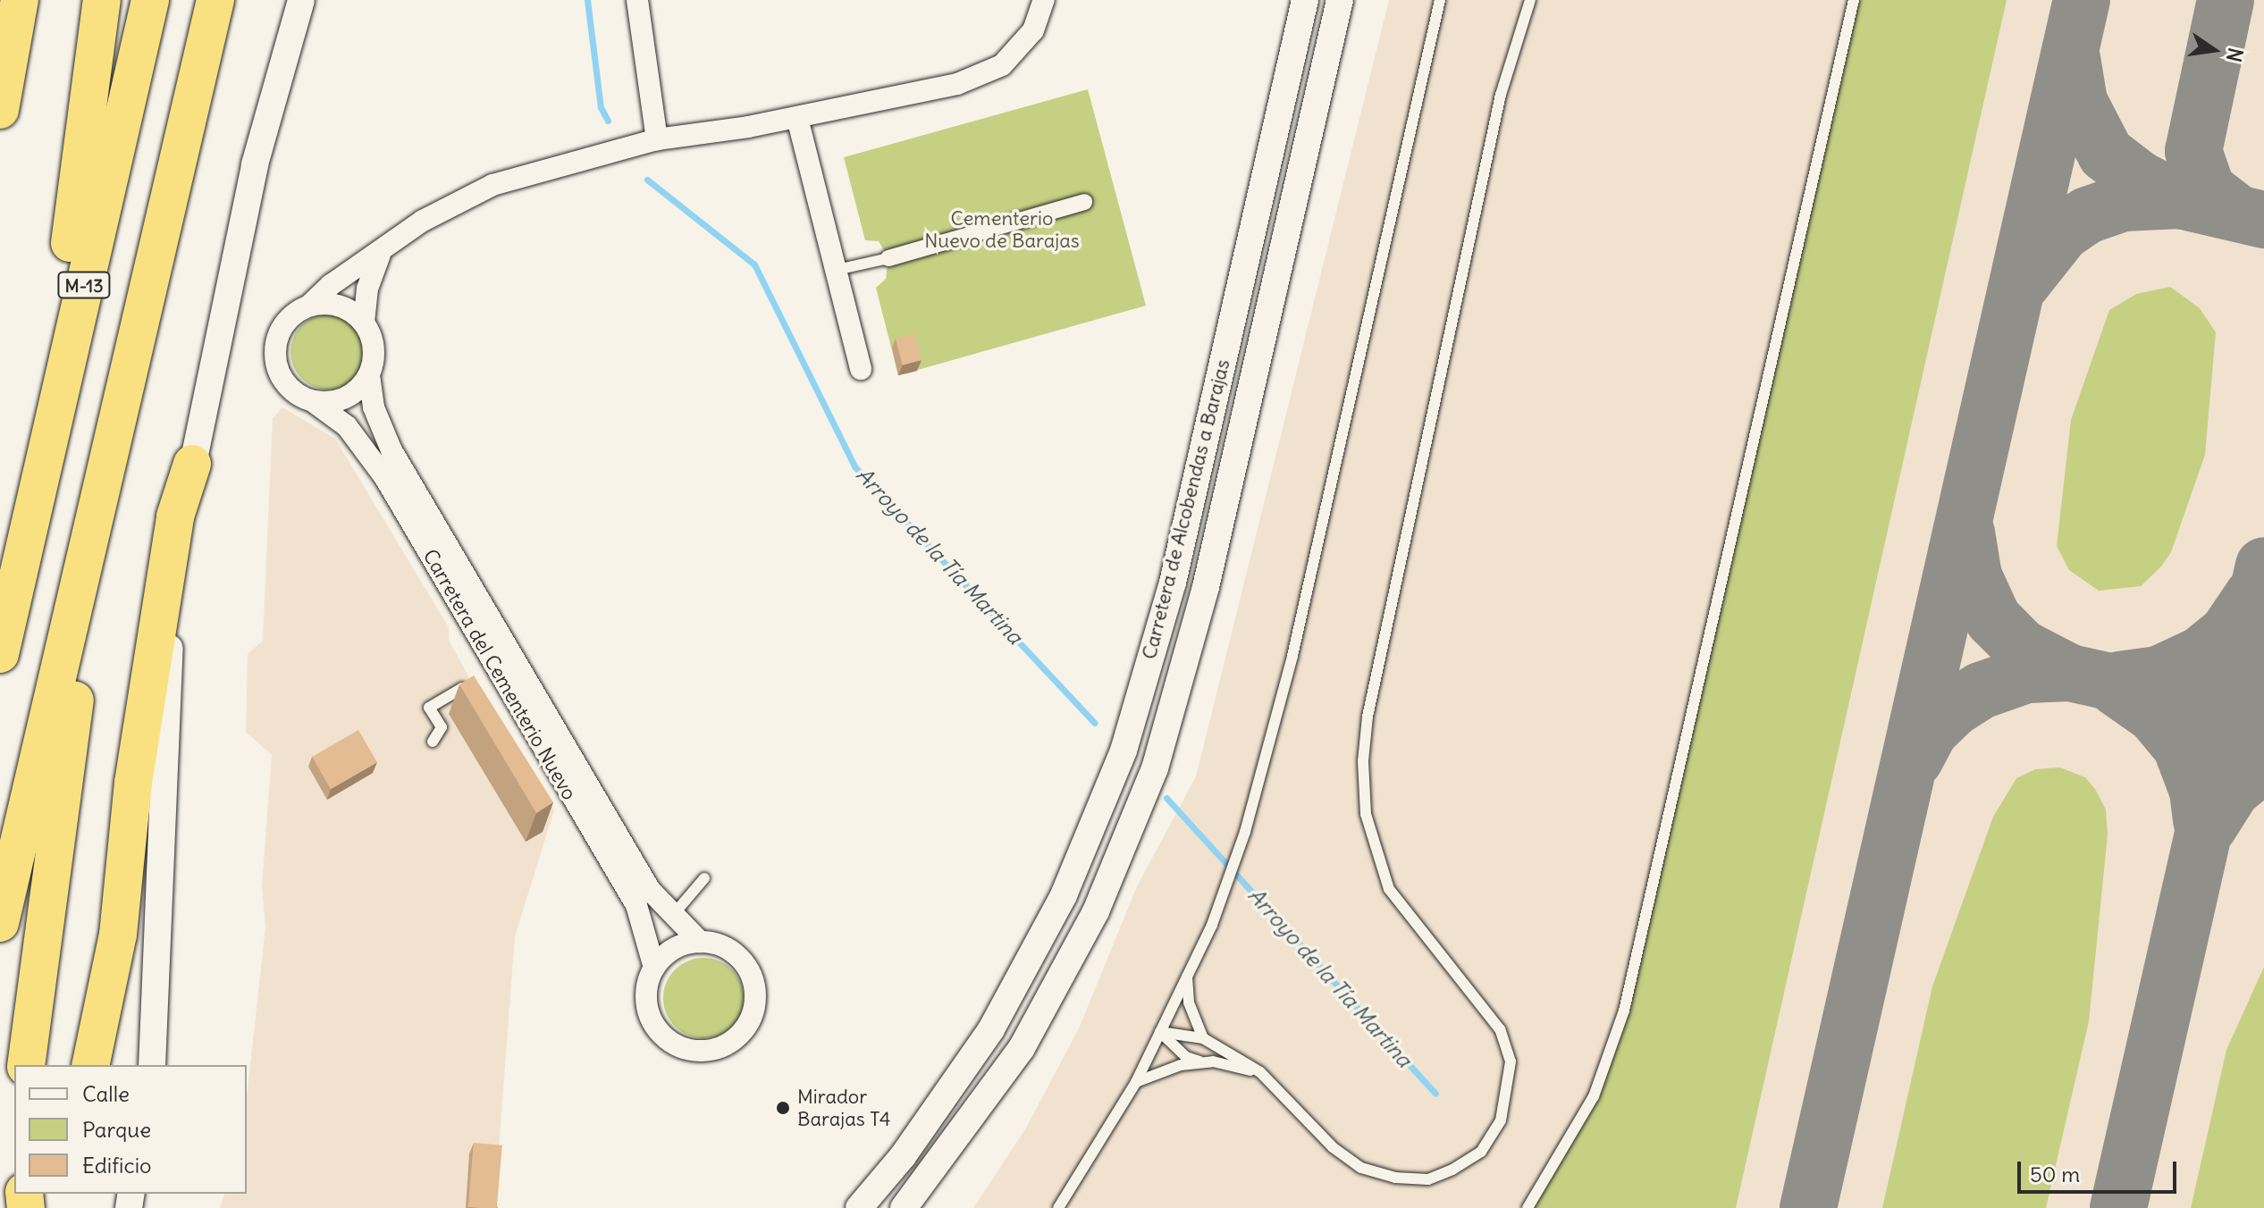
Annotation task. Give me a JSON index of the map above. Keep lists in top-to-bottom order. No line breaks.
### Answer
{"streets":{"highway":["M-13"],"street":["Carretera de Alcobendas a Barajas","Carretera del Cementerio Nuevo"]},"water":["Arroyo de la Tía Martina"],"parks":["Cementerio Nuevo de Barajas"],"places":["Mirador Barajas T4"],"legend":["Calle","Parque","Edificio"],"scale_bar":"50 m","north":"right"}
